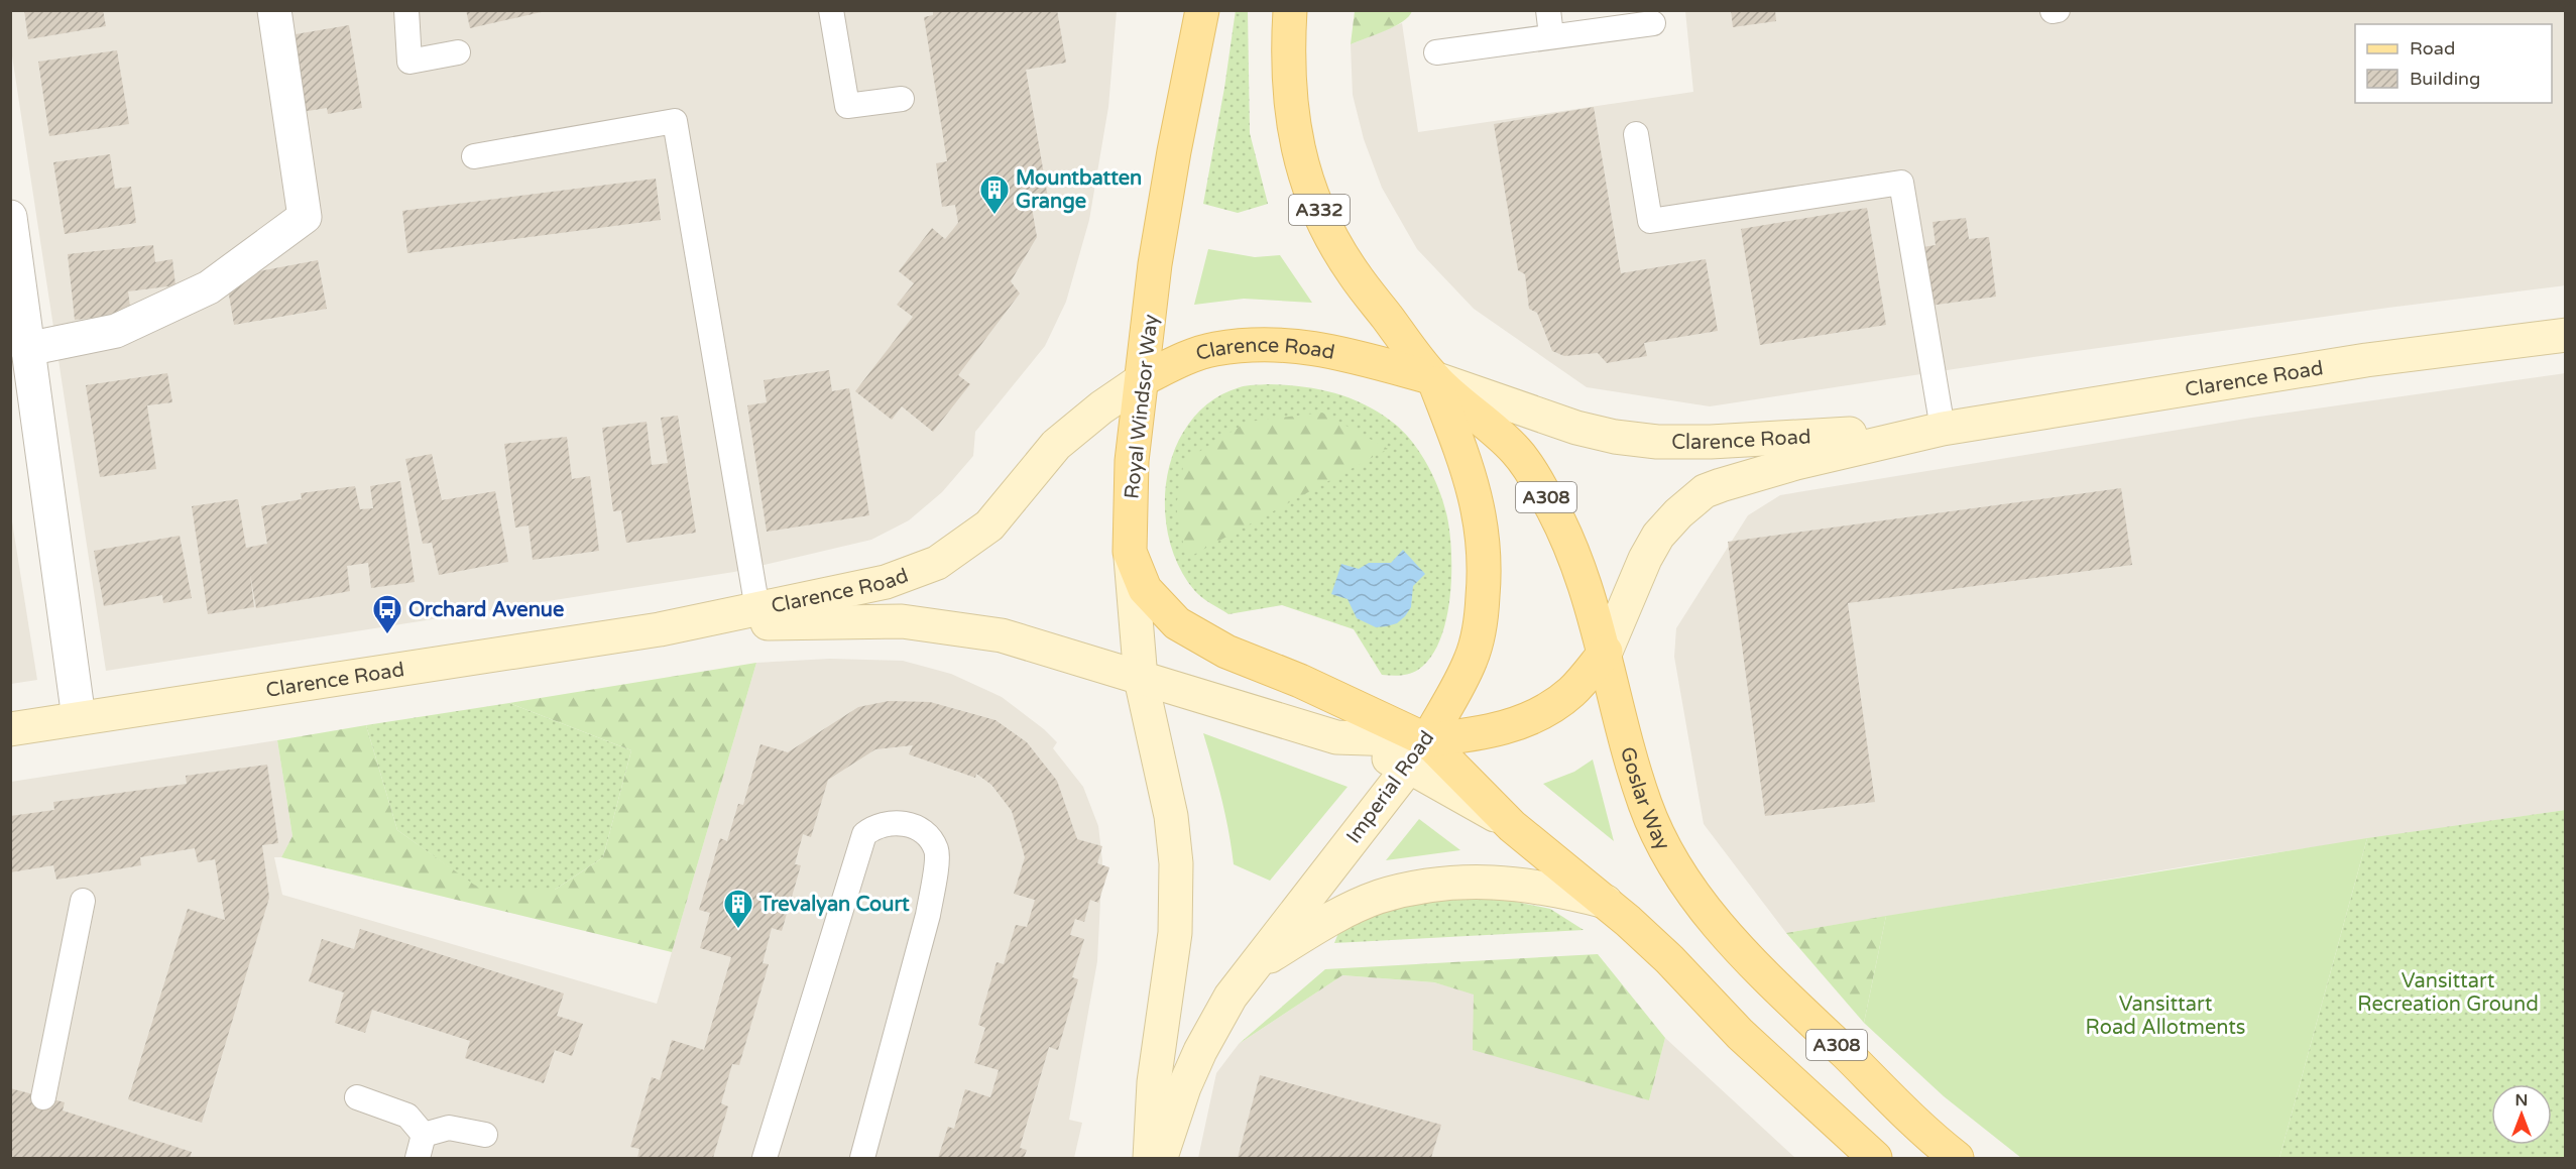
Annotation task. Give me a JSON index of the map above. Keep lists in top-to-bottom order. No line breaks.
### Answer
{"streets":{"main road":["A332","Clarence Road","Royal Windsor Way","A308","Imperial Road","Goslar Way"]},"crossings":[["A332","Clarence Road"],["A332","Imperial Road"],["A332","Goslar Way"],["Clarence Road","Royal Windsor Way"],["Clarence Road","A308"],["Clarence Road","Imperial Road"],["Clarence Road","Goslar Way"],["Royal Windsor Way","A308"],["Royal Windsor Way","Imperial Road"],["A308","Imperial Road"],["Imperial Road","Goslar Way"]],"parks":["Vansittart Recreation Ground","Vansittart Road Allotments"],"places":{"building":["Mountbatten Grange","Trevalyan Court"],"bus stop":["Orchard Avenue"]},"legend":["Road","Building"],"north":"top"}
